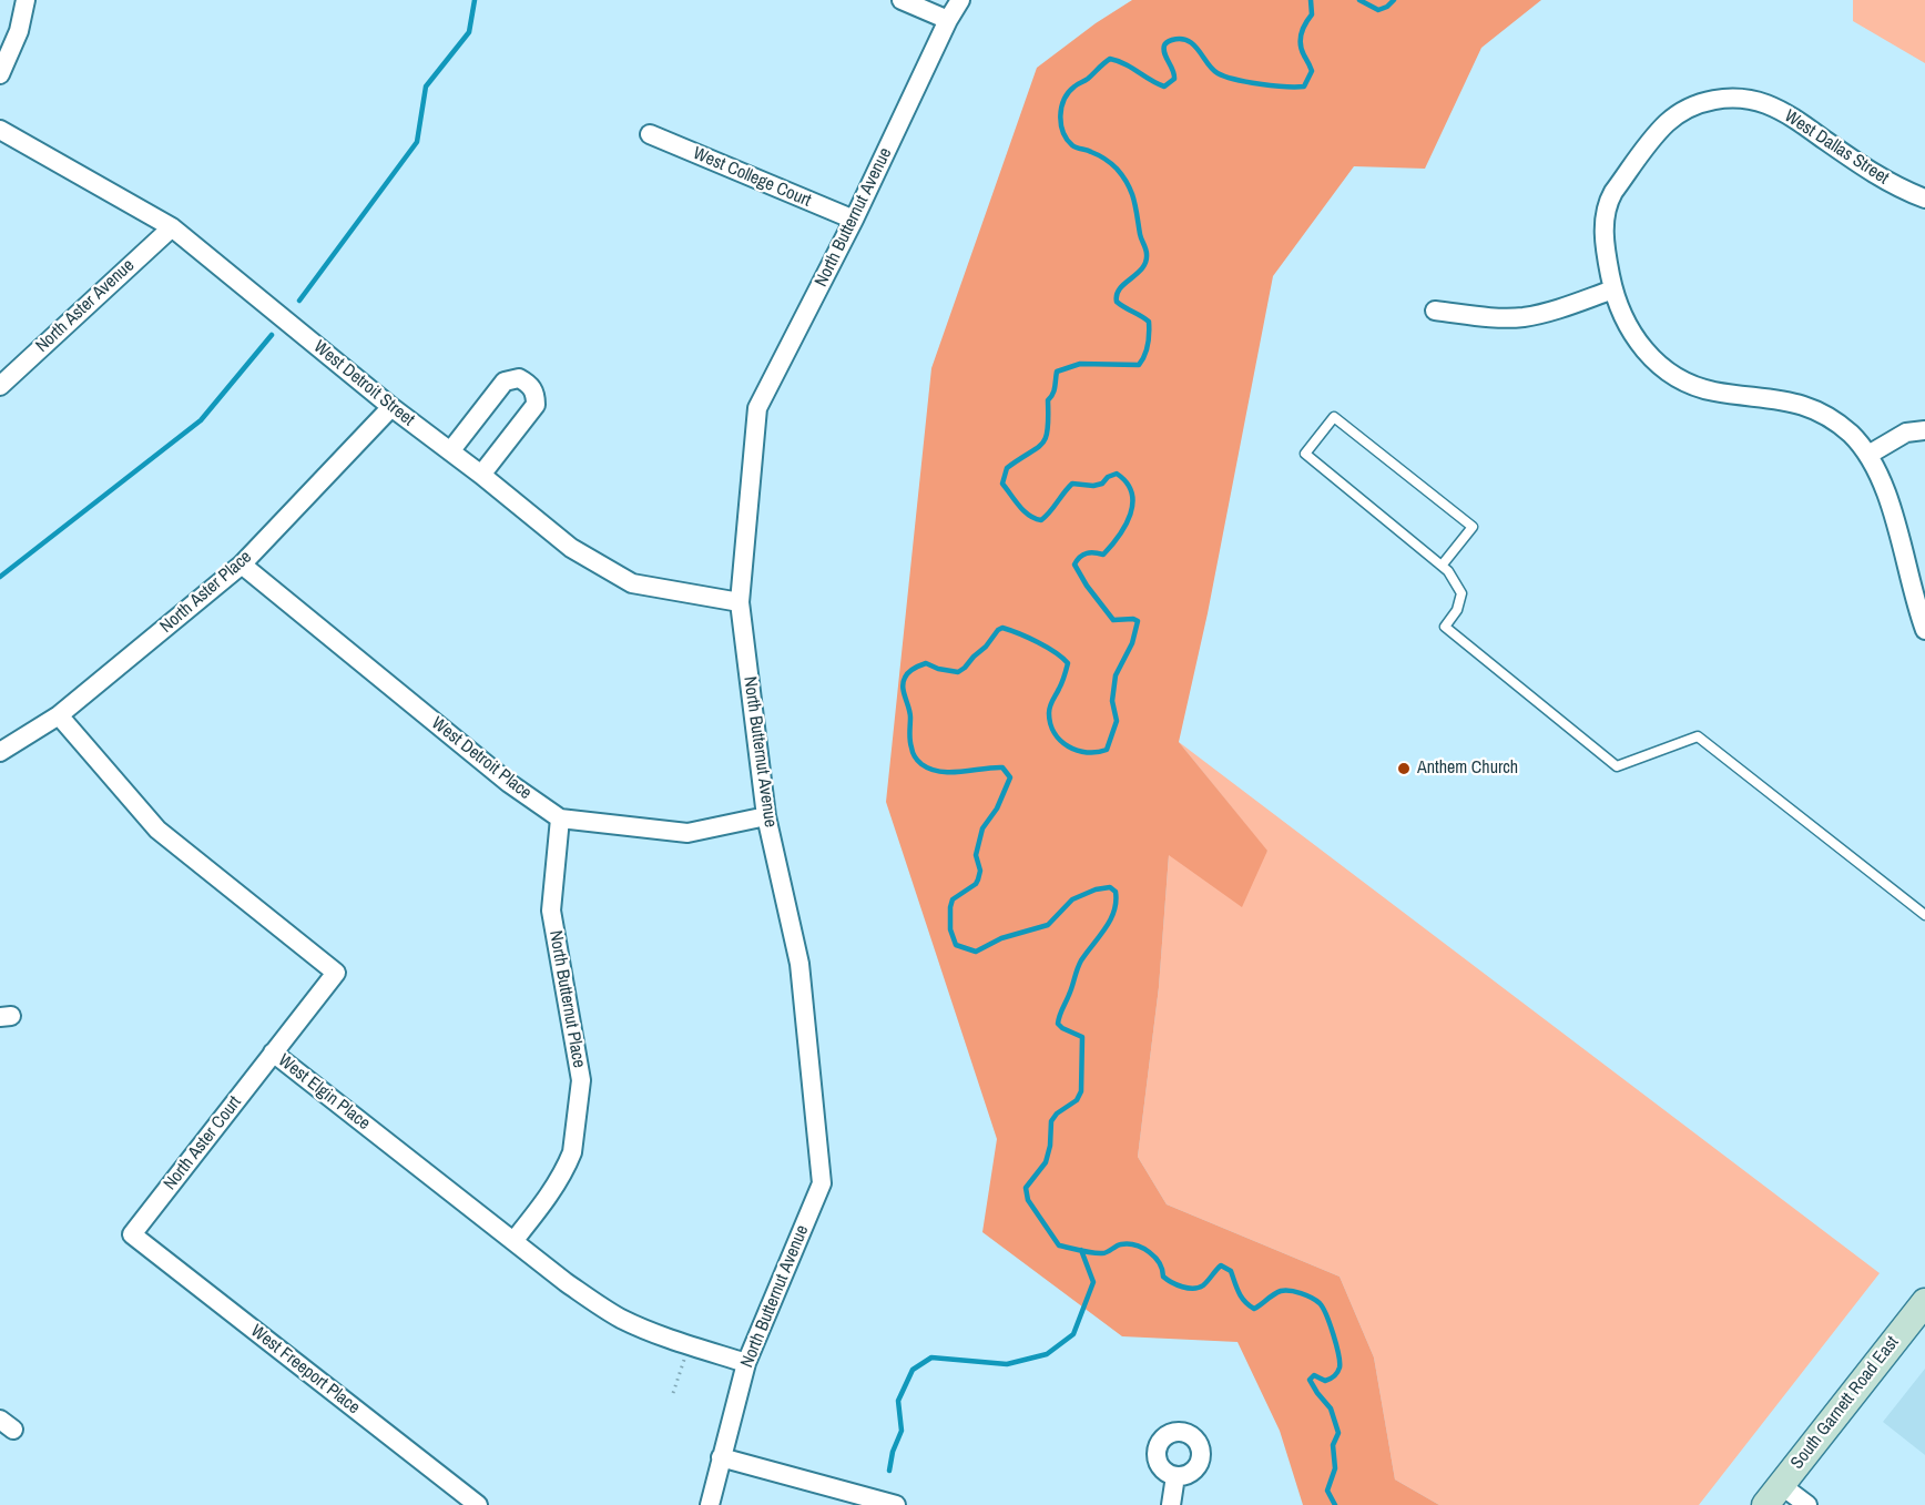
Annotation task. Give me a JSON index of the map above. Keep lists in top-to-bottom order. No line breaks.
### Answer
{"streets":{"main road":["South Garnett Road East"],"street":["West Dallas Street","West College Court","North Butternut Avenue","North Aster Avenue","West Detroit Street","North Aster Place","West Detroit Place","North Butternut Place","West Elgin Place","North Aster Court","West Freeport Place"]},"crossings":[["West College Court","North Butternut Avenue"],["North Butternut Avenue","West Detroit Street"],["North Butternut Avenue","West Detroit Place"],["North Butternut Avenue","West Elgin Place"],["North Aster Avenue","West Detroit Street"],["West Detroit Street","North Aster Place"],["North Aster Place","West Detroit Place"],["North Aster Place","West Elgin Place"],["West Detroit Place","North Butternut Place"],["North Butternut Place","West Elgin Place"],["West Elgin Place","North Aster Court"],["North Aster Court","West Freeport Place"]],"places":["Anthem Church"]}
